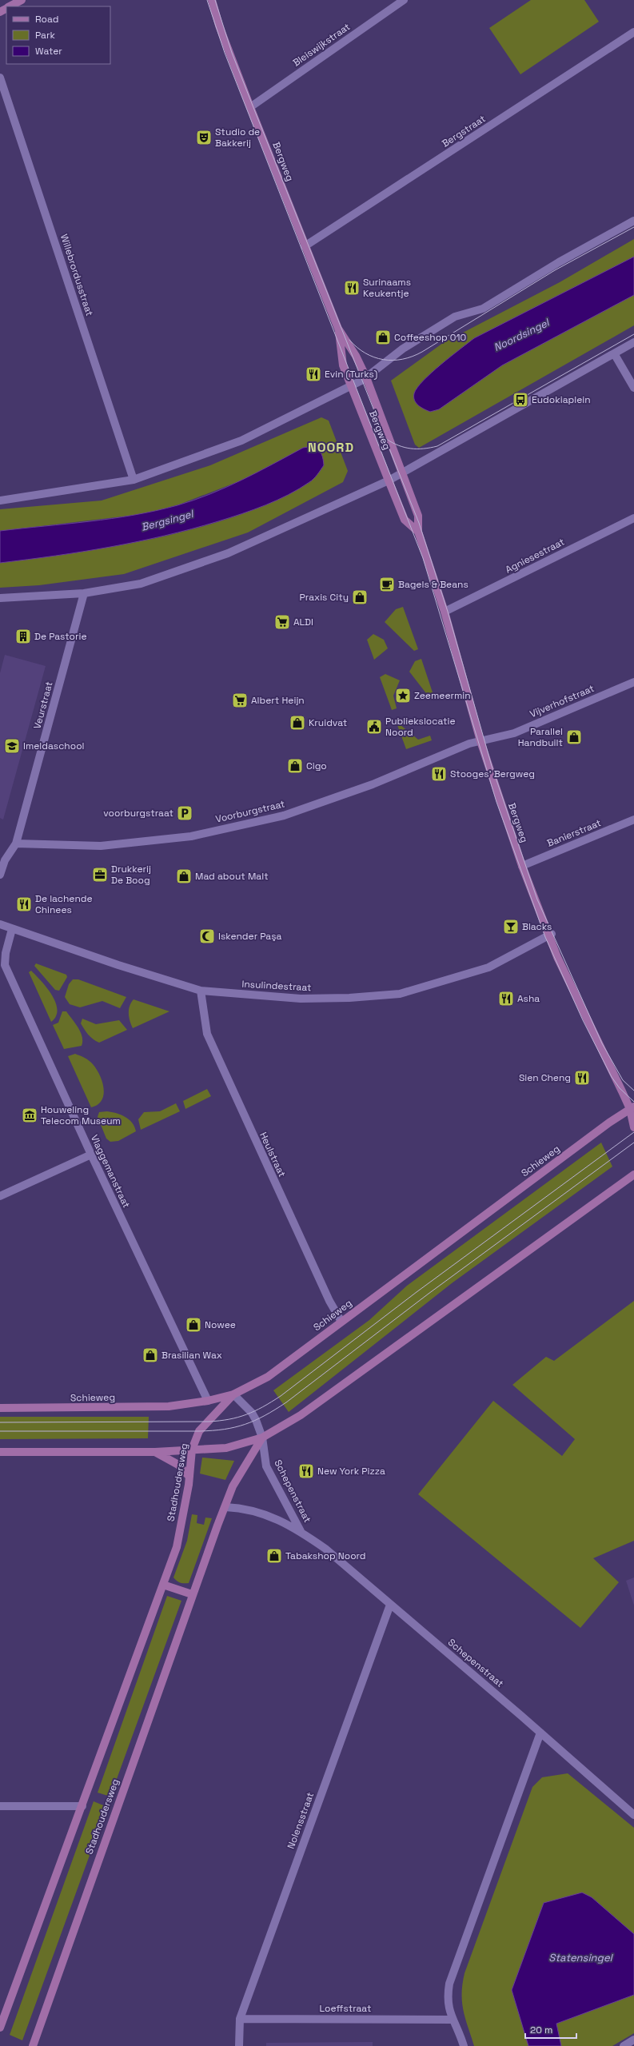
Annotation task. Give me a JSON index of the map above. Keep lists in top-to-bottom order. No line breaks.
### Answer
{"streets":{"main road":["Bergweg","Schieweg","Stadhoudersweg"],"street":["Bleiswijkstraat","Bergstraat","Willebrordusstraat","Agniesestraat","Vijverhofstraat","Veurstraat","Voorburgstraat","Banierstraat","Insulindestraat","Heulstraat","Vlaggemanstraat","Schepenstraat","Nolensstraat","Loeffstraat"]},"crossings":[["Bleiswijkstraat","Bergweg"],["Bergstraat","Bergweg"],["Bergweg","Agniesestraat"],["Bergweg","Vijverhofstraat"],["Bergweg","Voorburgstraat"],["Bergweg","Banierstraat"],["Bergweg","Insulindestraat"],["Bergweg","Schieweg"],["Vijverhofstraat","Voorburgstraat"],["Veurstraat","Voorburgstraat"],["Insulindestraat","Heulstraat"],["Insulindestraat","Vlaggemanstraat"],["Heulstraat","Schieweg"],["Schieweg","Vlaggemanstraat"],["Schieweg","Stadhoudersweg"],["Schieweg","Schepenstraat"],["Stadhoudersweg","Schepenstraat"],["Schepenstraat","Nolensstraat"],["Nolensstraat","Loeffstraat"]],"districts":["NOORD"],"water":["Noordsingel","Bergsingel","Statensingel"],"places":{"theatre":["Studio de Bakkerij"],"restaurant":["Surinaams Keukentje","Evin (Turks)","Stooges’ Bergweg","De lachende Chinees","Asha","Sien Cheng","New York Pizza"],"shop":["Coffeeshop 010","Praxis City","Kruidvat","Parallel Handbuilt","Cigo","Mad about Malt","Nowee","Brasilian Wax","Tabakshop Noord"],"bus stop":["Eudokiaplein"],"cafe":["Bagels & Beans"],"supermarket":["ALDI","Albert Heijn"],"building":["De Pastorie"],"place":["Zeemeermin"],"public building":["Publiekslocatie Noord"],"school or university":["Imeldaschool"],"parking":["voorburgstraat"],"office":["Drukkerij De Boog"],"bar":["Blacks"],"mosque":["Iskender Paşa"],"museum":["Houweling Telecom Museum"]},"legend":["Road","Park","Water"],"scale_bar":"20 m"}
